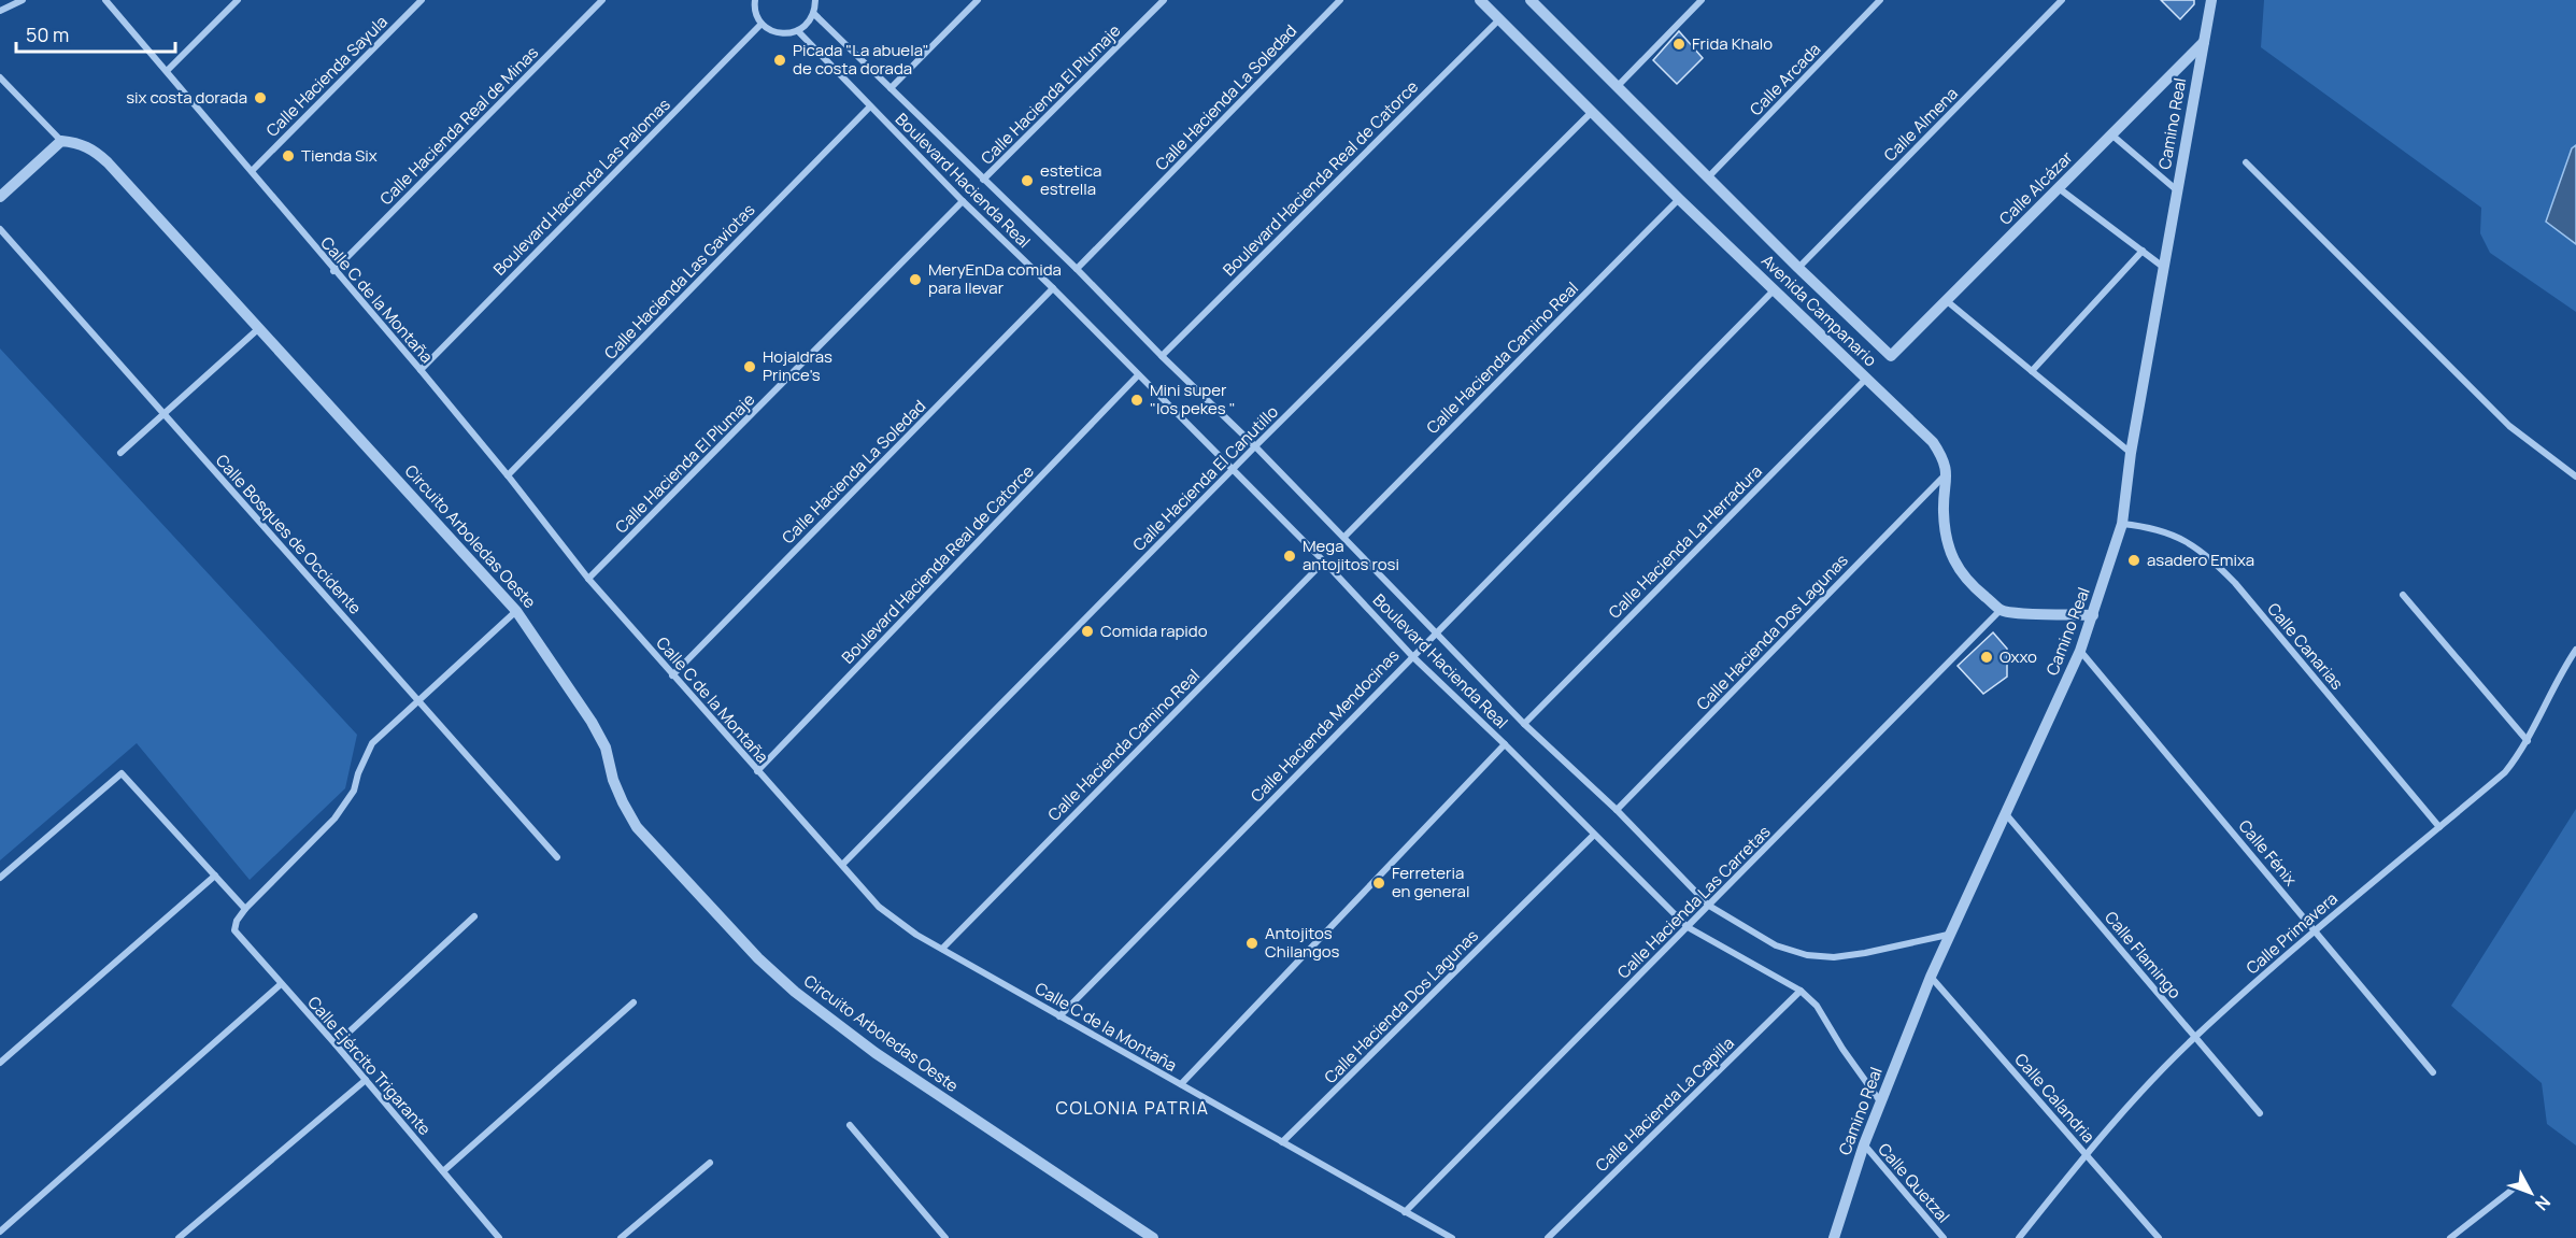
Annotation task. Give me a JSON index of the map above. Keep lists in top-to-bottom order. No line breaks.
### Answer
{"streets":{"street":["Calle Hacienda Sayula","Calle Arcada","Calle Hacienda El Plumaje","Calle Hacienda La Soledad","Camino Real","Calle Almena","Calle Hacienda Real de Minas","Boulevard Hacienda Real de Catorce","Boulevard Hacienda Real","Boulevard Hacienda Las Palomas","Calle Alcázar","Calle Hacienda Las Gaviotas","Calle C de la Montaña","Avenida Campanario","Calle Hacienda Camino Real","Calle Hacienda El Canutillo","Calle Bosques de Occidente","Circuito Arboledas Oeste","Calle Hacienda La Herradura","Calle Hacienda Dos Lagunas","Calle Canarias","Calle Hacienda Mendocinas","Calle Fénix","Calle Hacienda Las Carretas","Calle Primavera","Calle Flamingo","Calle Ejército Trigarante","Calle Calandria","Calle Hacienda La Capilla","Calle Quetzal"]},"crossings":[["Calle Hacienda Sayula","Calle C de la Montaña"],["Calle Arcada","Avenida Campanario"],["Calle Hacienda El Plumaje","Boulevard Hacienda Real"],["Calle Hacienda El Plumaje","Calle C de la Montaña"],["Calle Hacienda La Soledad","Boulevard Hacienda Real"],["Calle Hacienda La Soledad","Calle C de la Montaña"],["Camino Real","Boulevard Hacienda Real"],["Camino Real","Calle Alcázar"],["Camino Real","Calle Canarias"],["Camino Real","Calle Fénix"],["Camino Real","Calle Flamingo"],["Camino Real","Calle Calandria"],["Camino Real","Calle Quetzal"],["Calle Almena","Avenida Campanario"],["Calle Hacienda Real de Minas","Calle C de la Montaña"],["Boulevard Hacienda Real de Catorce","Boulevard Hacienda Real"],["Boulevard Hacienda Real de Catorce","Calle C de la Montaña"],["Boulevard Hacienda Real de Catorce","Avenida Campanario"],["Boulevard Hacienda Real","Calle Hacienda Las Gaviotas"],["Boulevard Hacienda Real","Calle Hacienda Camino Real"],["Boulevard Hacienda Real","Calle Hacienda El Canutillo"],["Boulevard Hacienda Real","Calle Hacienda La Herradura"],["Boulevard Hacienda Real","Calle Hacienda Dos Lagunas"],["Boulevard Hacienda Real","Calle Hacienda Mendocinas"],["Boulevard Hacienda Real","Calle Hacienda Las Carretas"],["Boulevard Hacienda Real","Calle Hacienda La Capilla"],["Boulevard Hacienda Las Palomas","Calle C de la Montaña"],["Calle Alcázar","Avenida Campanario"],["Calle Hacienda Las Gaviotas","Calle C de la Montaña"],["Calle C de la Montaña","Calle Hacienda Camino Real"],["Calle C de la Montaña","Calle Hacienda El Canutillo"],["Calle C de la Montaña","Calle Hacienda Dos Lagunas"],["Calle C de la Montaña","Calle Hacienda Mendocinas"],["Calle C de la Montaña","Calle Hacienda Las Carretas"],["Avenida Campanario","Calle Hacienda Camino Real"],["Avenida Campanario","Calle Hacienda El Canutillo"],["Avenida Campanario","Calle Hacienda La Herradura"],["Avenida Campanario","Calle Hacienda Dos Lagunas"],["Avenida Campanario","Calle Hacienda Mendocinas"],["Calle Canarias","Calle Primavera"],["Calle Fénix","Calle Primavera"],["Calle Primavera","Calle Flamingo"],["Calle Primavera","Calle Calandria"]],"districts":["COLONIA PATRIA"],"places":["Frida Khalo","Picada \"La abuela\" de costa dorada","six costa dorada","Tienda Six","estetica estrella","MeryEnDa comida para llevar","Hojaldras Prince's","Mini super \"los pekes \"","Mega antojitos rosi","asadero Emixa","Comida rapido","Oxxo","Ferreteria en general","Antojitos Chilangos"],"scale_bar":"50 m","north":"bottom right"}
